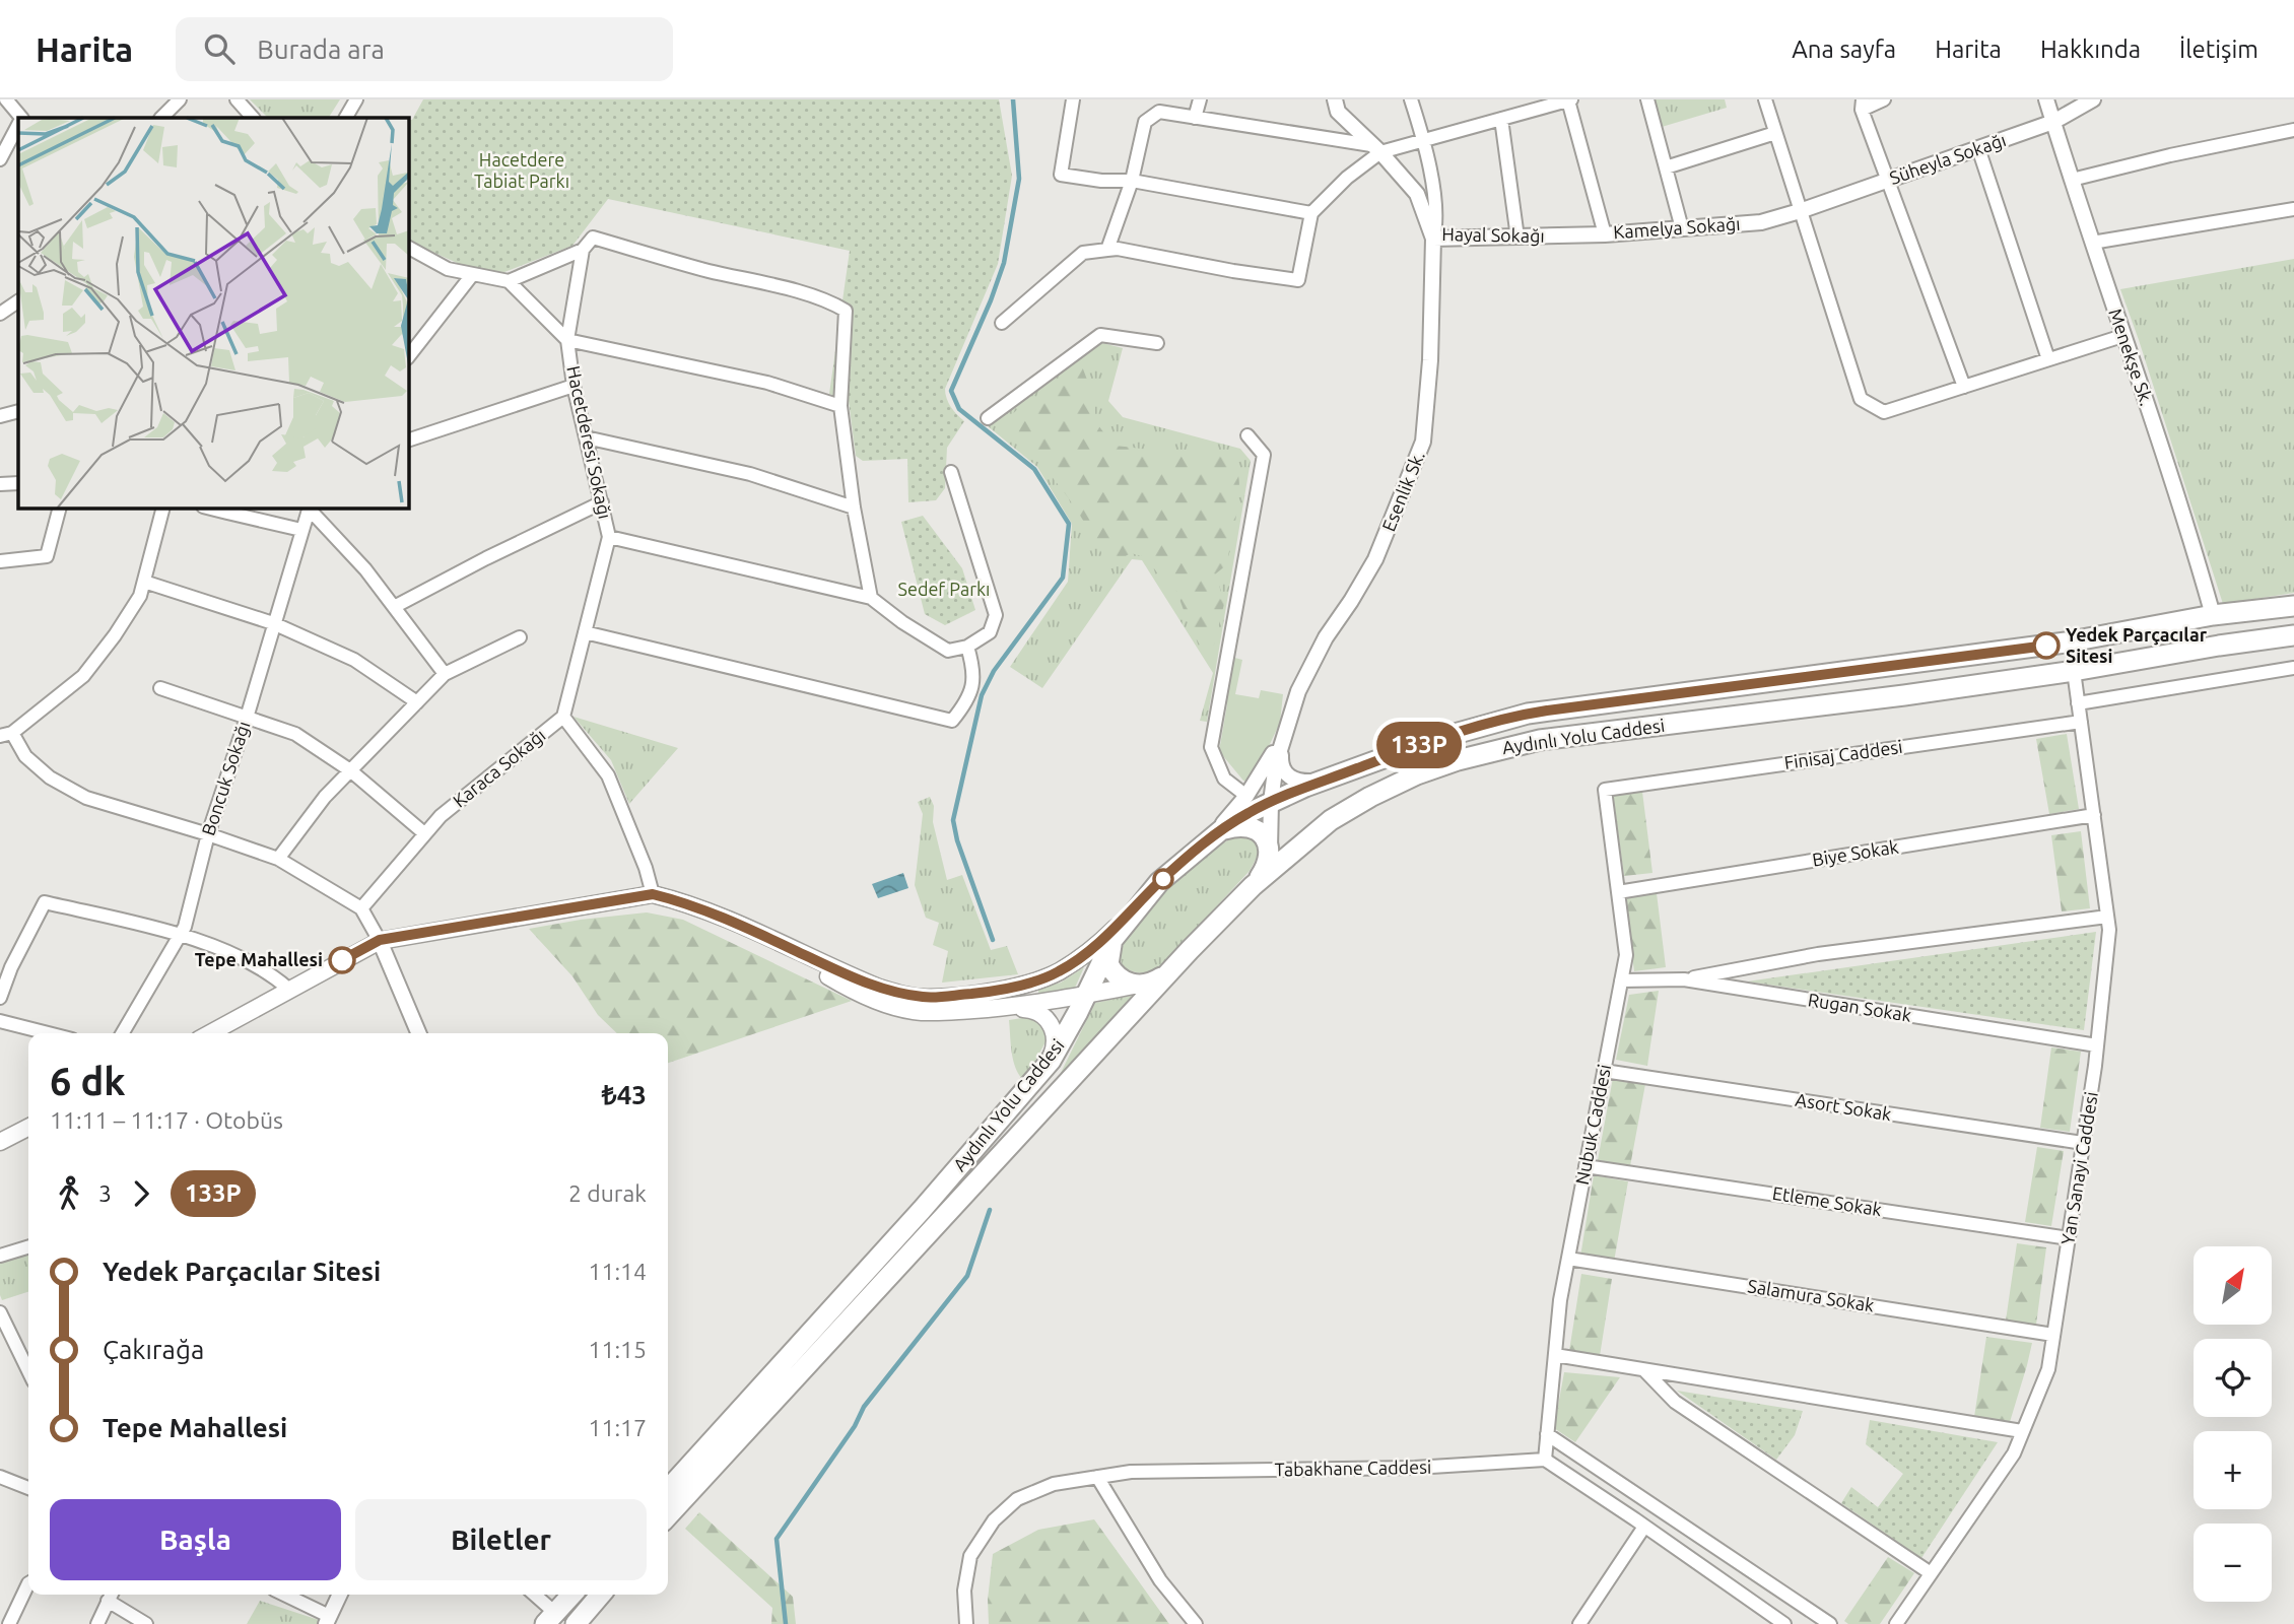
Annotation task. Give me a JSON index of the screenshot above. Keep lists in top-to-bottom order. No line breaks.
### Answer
{"streets":{"main road":["Aydınlı Yolu Caddesi"],"street":["Süheyla Sokağı","Kamelya Sokağı","Hayal Sokağı","Menekşe Sk.","Hacetderesi Sokağı","Esenlik Sk.","Finisaj Caddesi","Karaca Sokağı","Boncuk Sokağı","Biye Sokak","Rugan Sokak","Asort Sokak","Nubuk Caddesi","Yan Sanayi Caddesi","Etleme Sokak","Salamura Sokak","Tabakhane Caddesi"]},"crossings":[["Süheyla Sokağı","Kamelya Sokağı"],["Süheyla Sokağı","Menekşe Sk."],["Kamelya Sokağı","Hayal Sokağı"],["Hayal Sokağı","Esenlik Sk."],["Menekşe Sk.","Aydınlı Yolu Caddesi"],["Hacetderesi Sokağı","Karaca Sokağı"],["Esenlik Sk.","Aydınlı Yolu Caddesi"],["Aydınlı Yolu Caddesi","Yan Sanayi Caddesi"],["Finisaj Caddesi","Nubuk Caddesi"],["Finisaj Caddesi","Yan Sanayi Caddesi"],["Biye Sokak","Nubuk Caddesi"],["Biye Sokak","Yan Sanayi Caddesi"],["Rugan Sokak","Nubuk Caddesi"],["Rugan Sokak","Yan Sanayi Caddesi"],["Asort Sokak","Nubuk Caddesi"],["Asort Sokak","Yan Sanayi Caddesi"],["Nubuk Caddesi","Etleme Sokak"],["Nubuk Caddesi","Salamura Sokak"],["Nubuk Caddesi","Tabakhane Caddesi"],["Yan Sanayi Caddesi","Etleme Sokak"],["Yan Sanayi Caddesi","Salamura Sokak"]],"parks":["Hacetdere Tabiat Parkı","Sedef Parkı"],"places":["Yedek Parçacılar Sitesi","Tepe Mahallesi"],"lines":["bus line 133P"],"north":"top right","page":{"header":"Harita","search":"Burada ara","nav":["Ana sayfa","Harita","Hakkında","İletişim"],"on_map":"133P","heading":["6 dk","11:11 – 11:17 · Otobüs","₺43"],"legs":["3","133P","2 durak"],"list":[{"name":"Yedek Parçacılar Sitesi","value":"11:14"},{"name":"Çakırağa","value":"11:15"},{"name":"Tepe Mahallesi","value":"11:17"}],"map_buttons":["+","−"],"buttons":["Başla","Biletler"]}}
